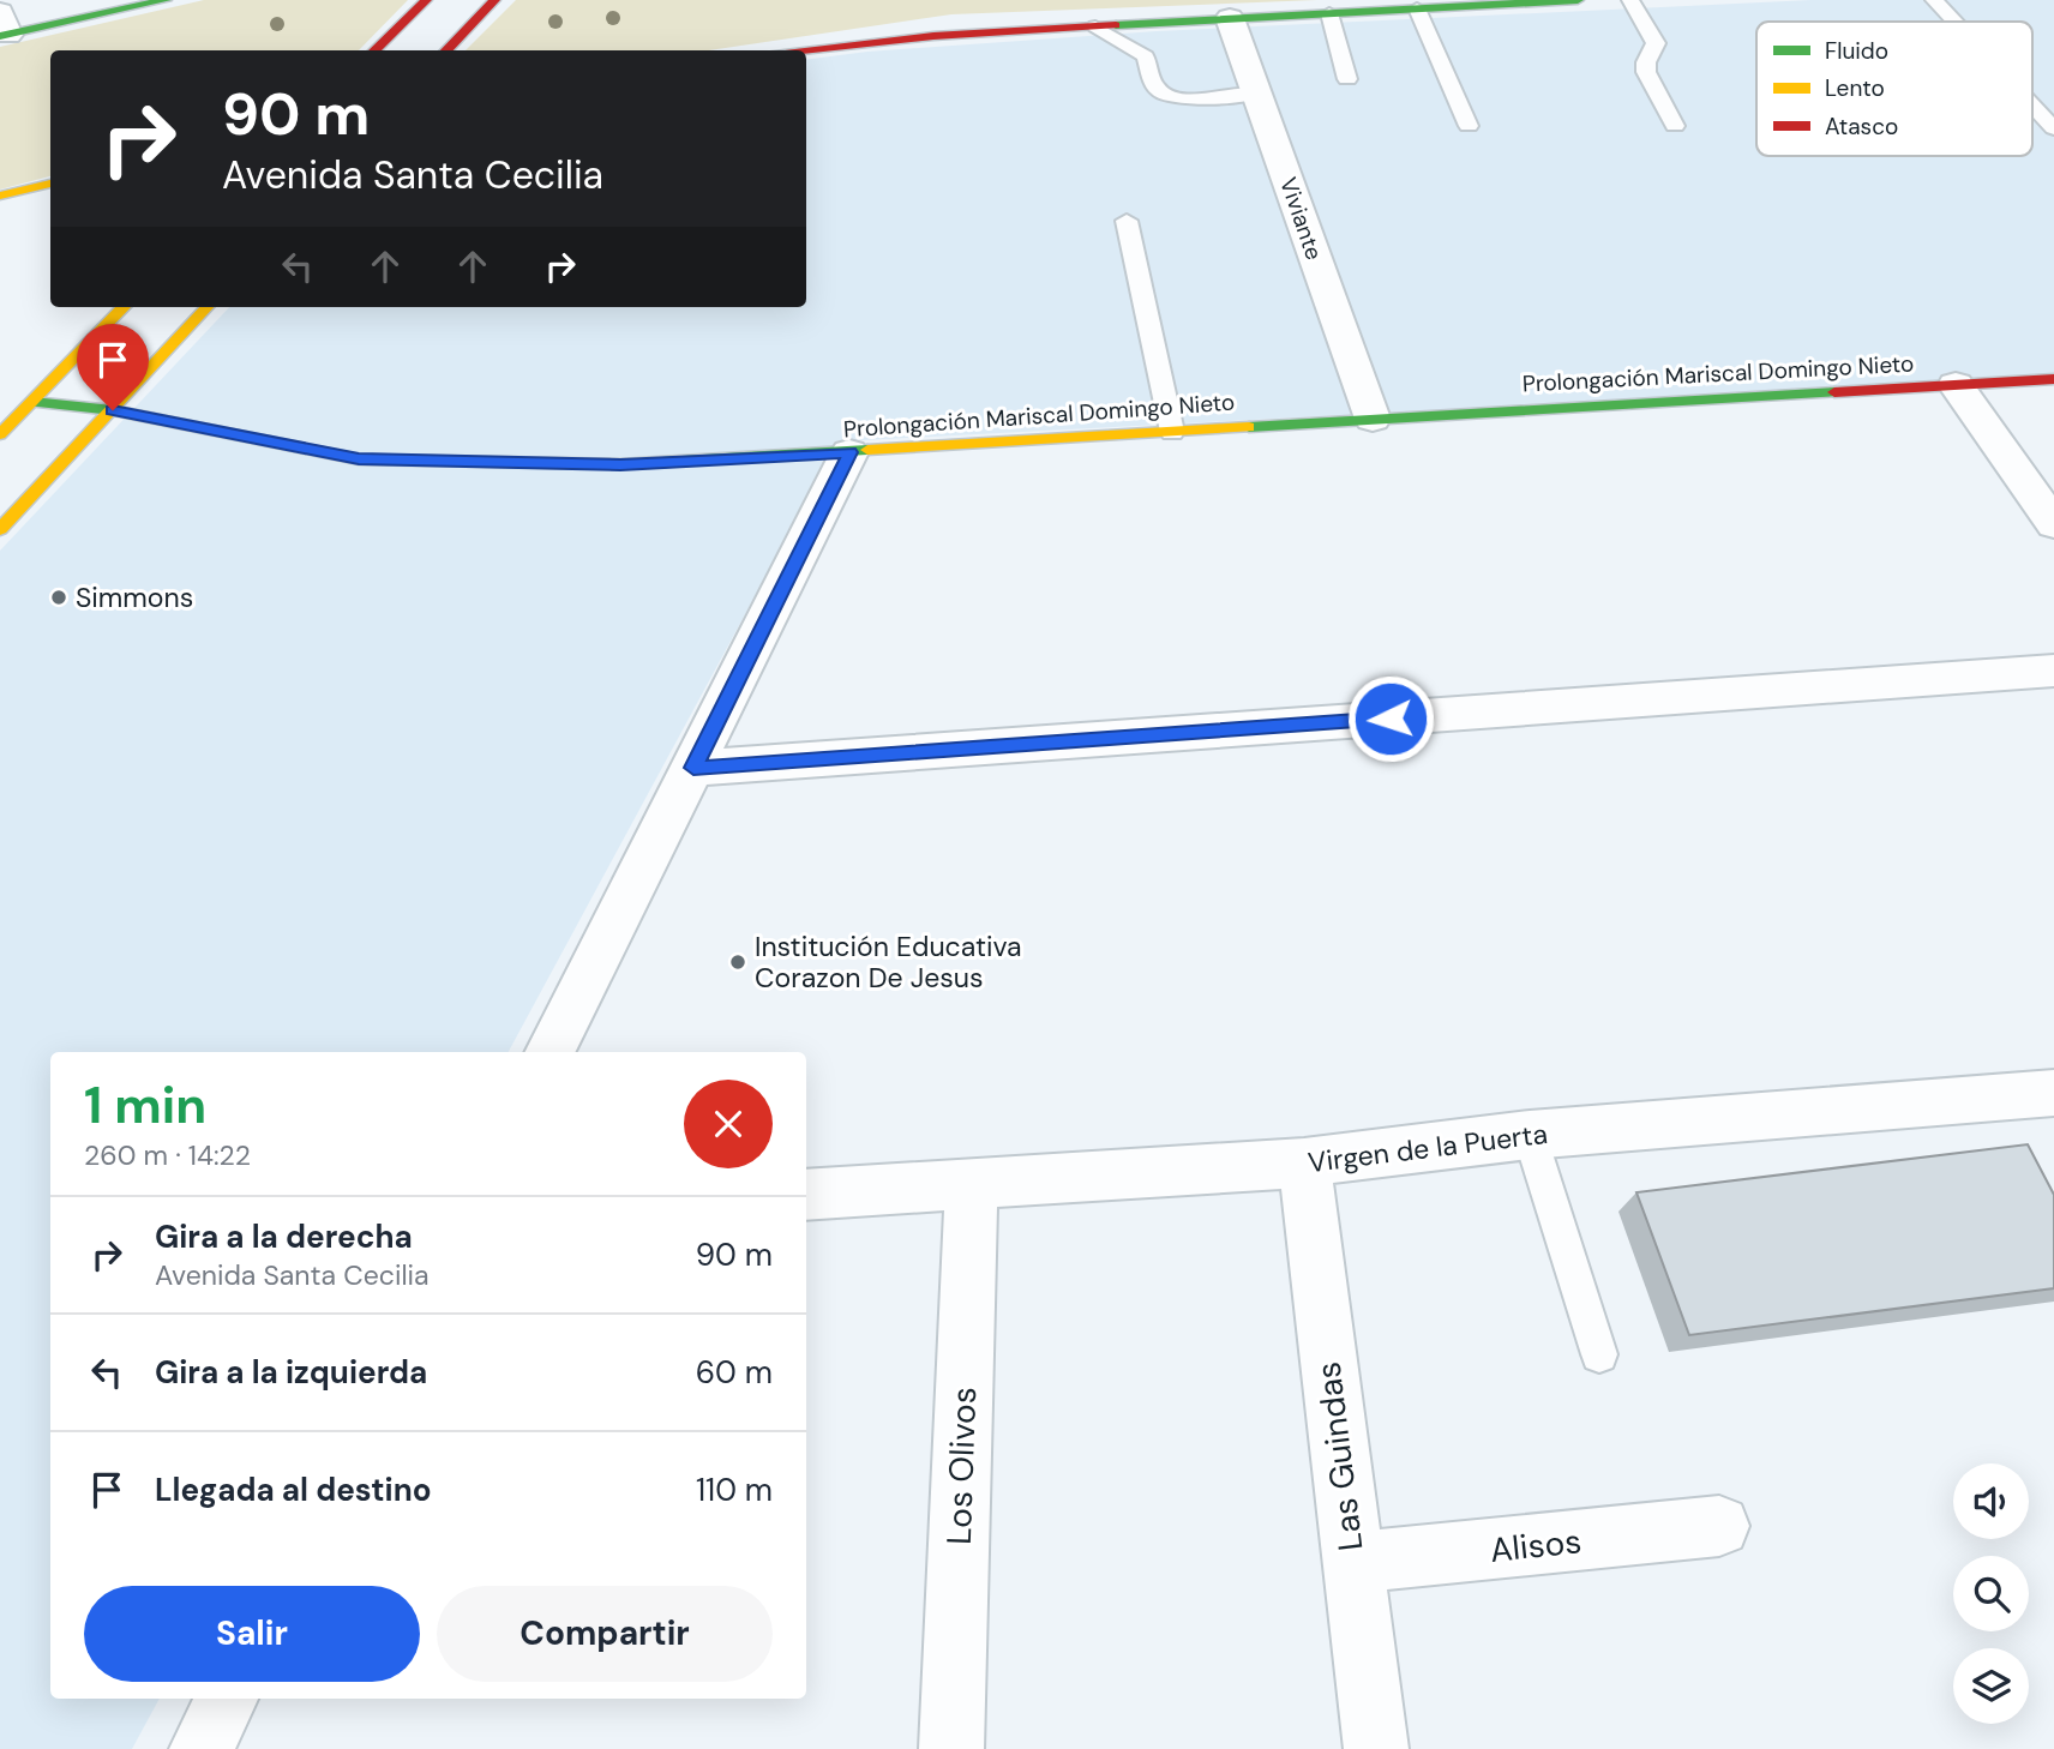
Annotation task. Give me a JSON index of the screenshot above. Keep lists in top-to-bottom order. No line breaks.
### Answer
{"streets":{"main road":["Prolongación Mariscal Domingo Nieto"],"street":["Viviante","Virgen de la Puerta","Las Guindas","Los Olivos","Alisos"]},"crossings":[["Viviante","Prolongación Mariscal Domingo Nieto"],["Virgen de la Puerta","Las Guindas"],["Virgen de la Puerta","Los Olivos"],["Las Guindas","Alisos"]],"places":["Simmons","Institución Educativa Corazon De Jesus"],"legend":["Fluido","Lento","Atasco"],"page":{"turn":["90 m","Avenida Santa Cecilia"],"heading":["1 min","260 m · 14:22"],"list":[{"name":"Gira a la derecha","note":"Avenida Santa Cecilia","value":"90 m"},{"name":"Gira a la izquierda","value":"60 m"},{"name":"Llegada al destino","value":"110 m"}],"buttons":["Salir","Compartir"]}}
